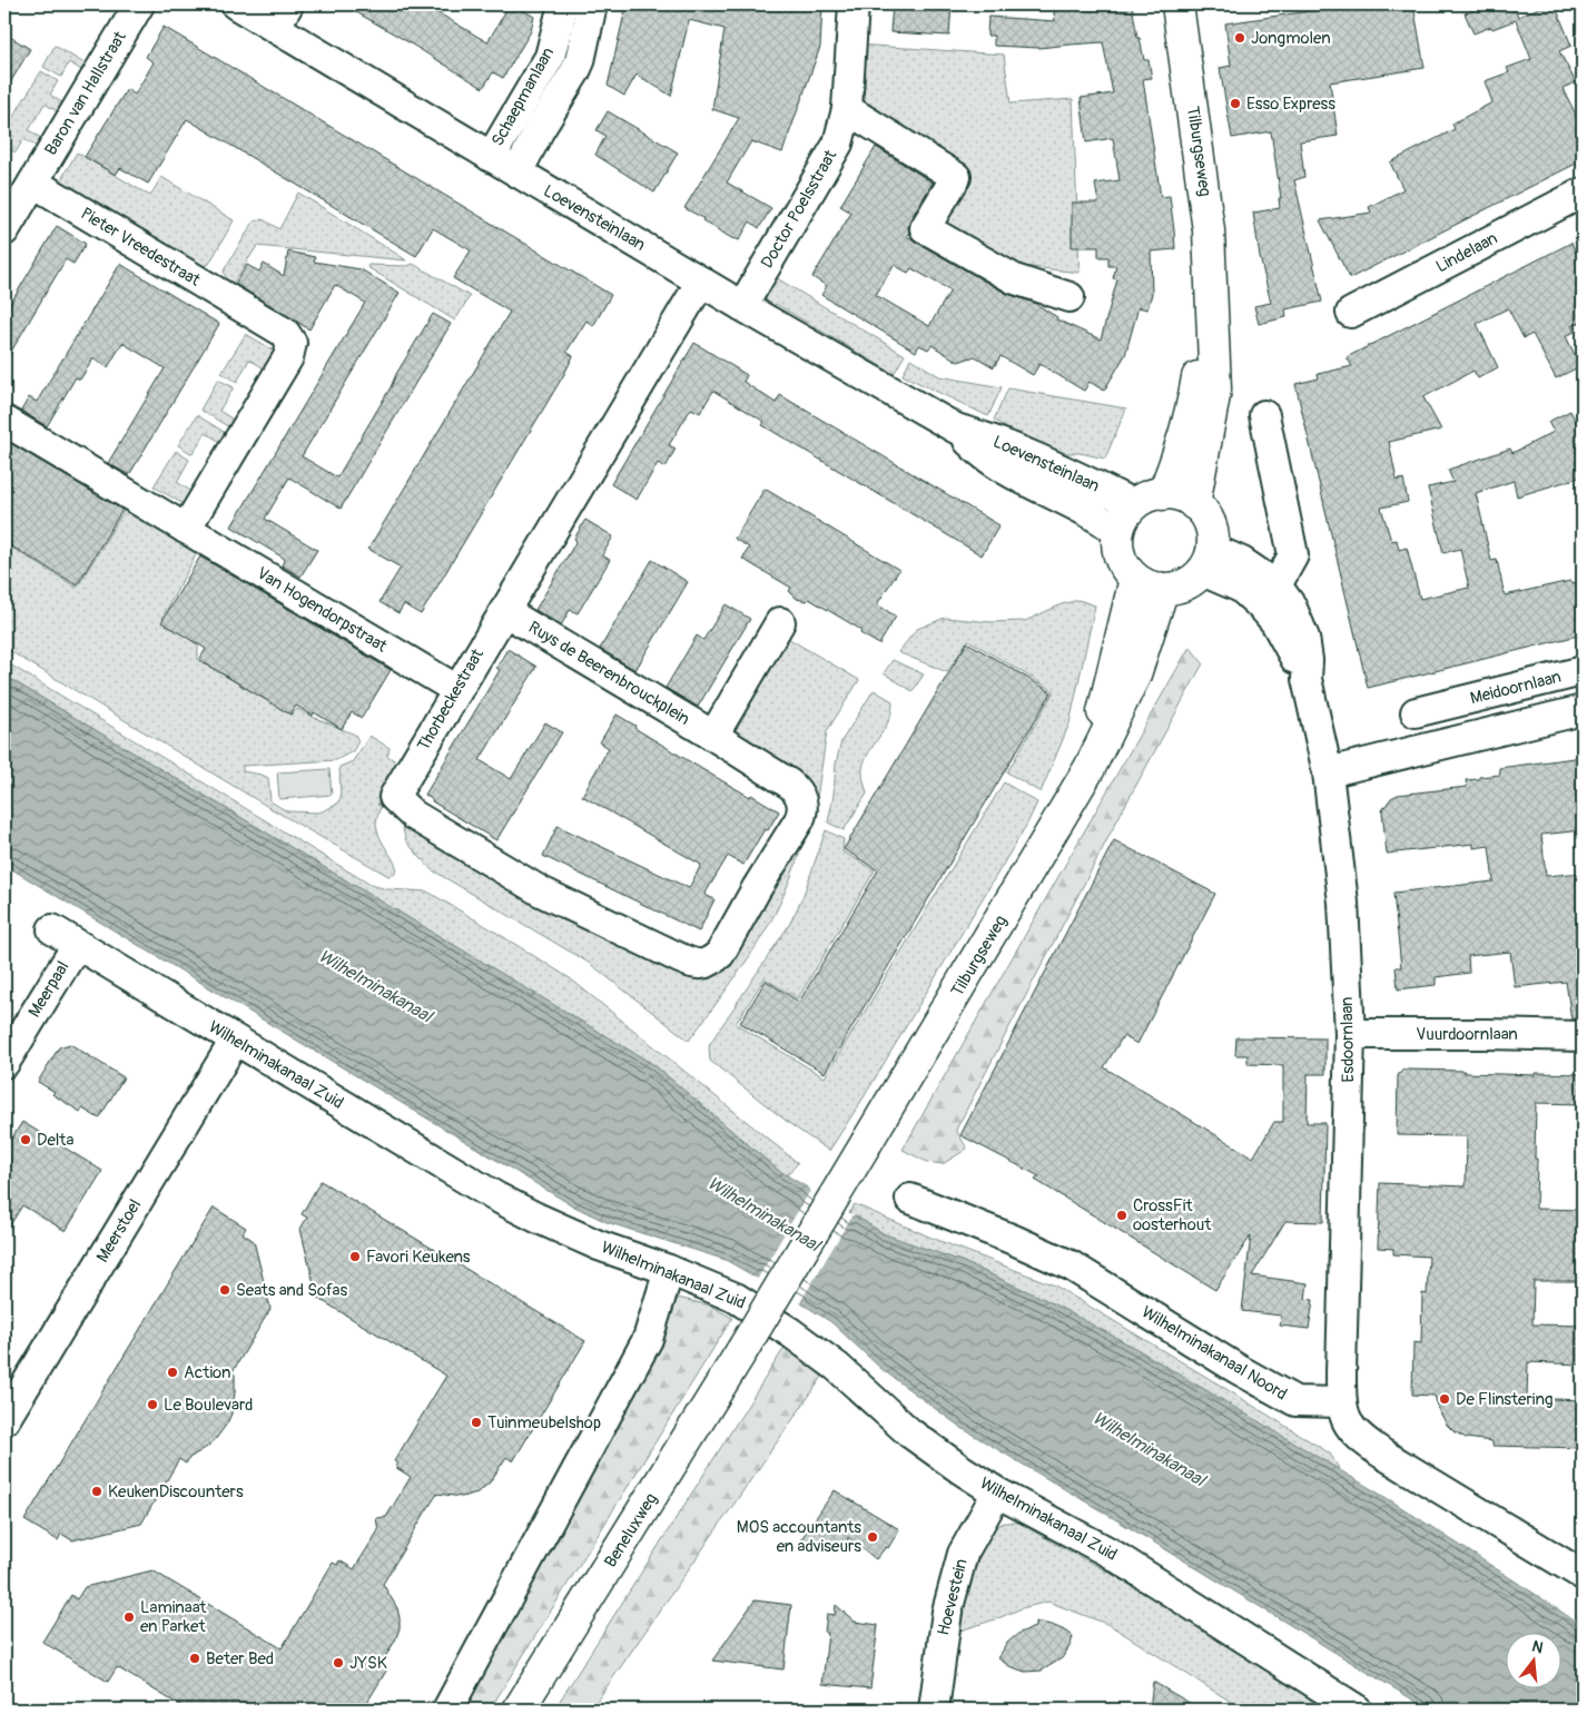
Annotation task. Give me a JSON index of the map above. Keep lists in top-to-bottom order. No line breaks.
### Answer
{"streets":{"main road":["Tilburgseweg","Beneluxweg"],"street":["Baron van Hallstraat","Schaepmanlaan","Doctor Poelsstraat","Loevensteinlaan","Pieter Vreedestraat","Lindelaan","Van Hogendorpstraat","Ruys de Beerenbrouckplein","Meidoornlaan","Thorbeckestraat","Meerpaal","Vuurdoornlaan","Esdoornlaan","Wilhelminakanaal Zuid","Meerstoel","Wilhelminakanaal Noord","Hoevestein"]},"crossings":[["Baron van Hallstraat","Pieter Vreedestraat"],["Schaepmanlaan","Loevensteinlaan"],["Tilburgseweg","Loevensteinlaan"],["Tilburgseweg","Esdoornlaan"],["Tilburgseweg","Beneluxweg"],["Doctor Poelsstraat","Loevensteinlaan"],["Loevensteinlaan","Thorbeckestraat"],["Loevensteinlaan","Esdoornlaan"],["Pieter Vreedestraat","Van Hogendorpstraat"],["Van Hogendorpstraat","Thorbeckestraat"],["Ruys de Beerenbrouckplein","Thorbeckestraat"],["Meerpaal","Wilhelminakanaal Zuid"],["Vuurdoornlaan","Esdoornlaan"],["Esdoornlaan","Wilhelminakanaal Noord"],["Wilhelminakanaal Zuid","Meerstoel"],["Wilhelminakanaal Zuid","Hoevestein"]],"water":["Wilhelminakanaal"],"places":["Jongmolen","Esso Express","Delta","CrossFit oosterhout","Favori Keukens","Seats and Sofas","Action","De Flinstering","Le Boulevard","Tuinmeubelshop","KeukenDiscounters","MOS accountants en adviseurs","Laminaat en Parket","Beter Bed","JYSK"],"north":"top"}
